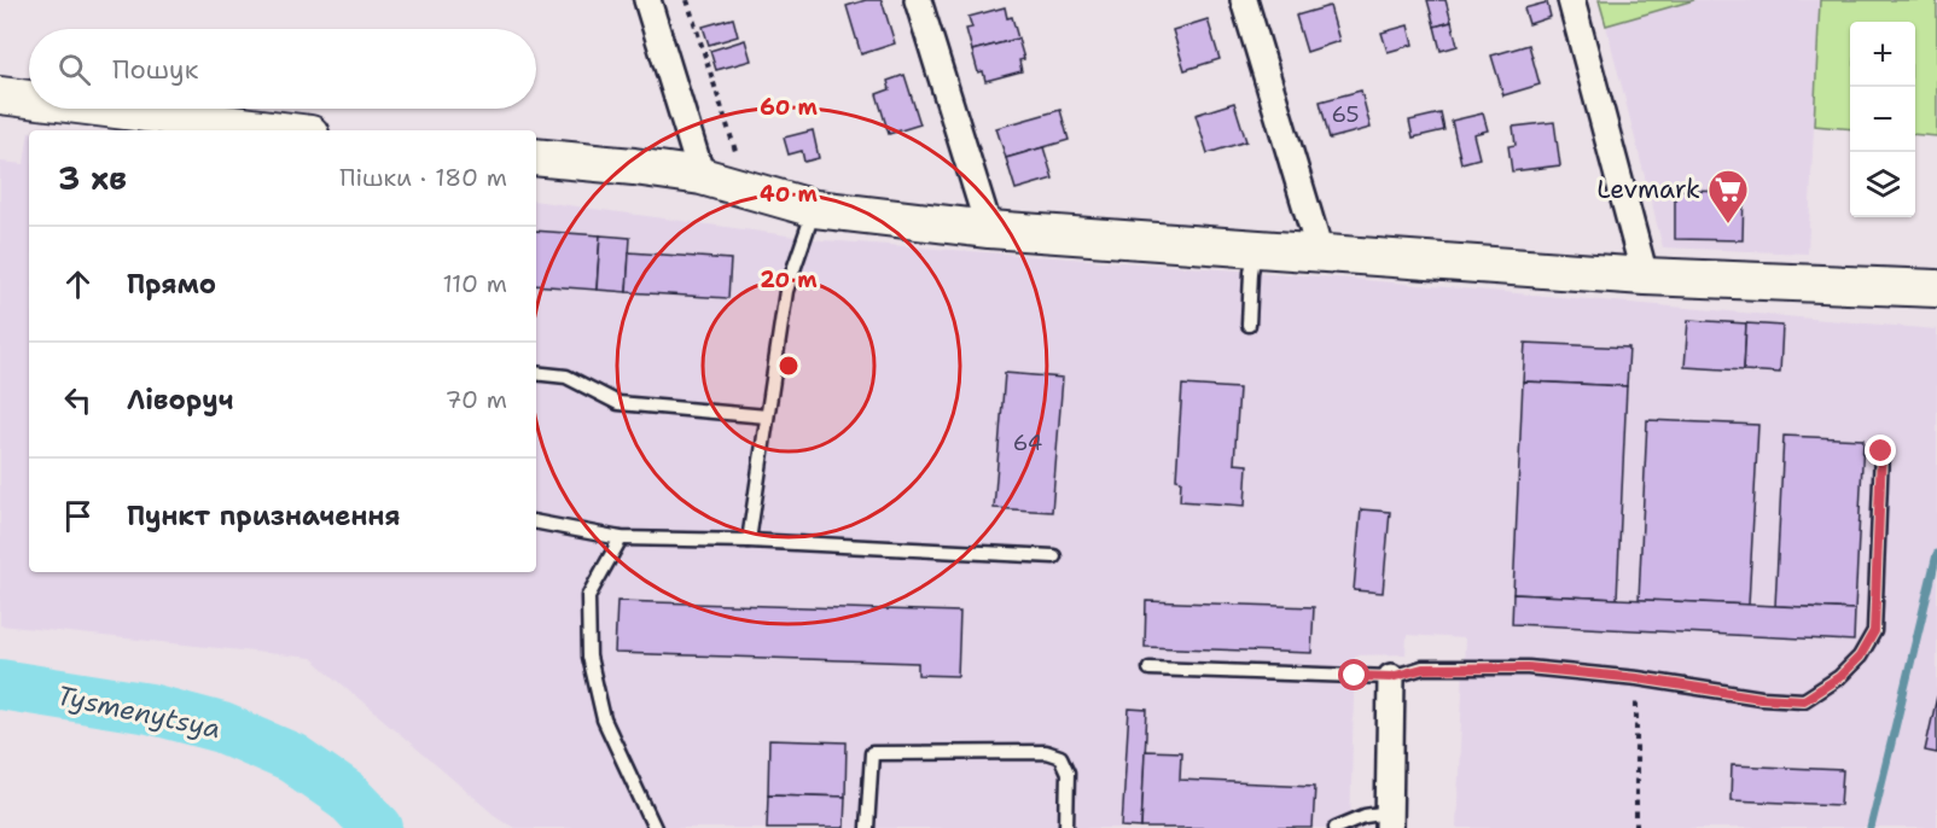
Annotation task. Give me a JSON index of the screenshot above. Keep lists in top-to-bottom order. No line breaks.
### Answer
{"water":["Tysmenytsya"],"places":{"supermarket":["Levmark"]},"house_numbers":["65","64"],"page":{"map_buttons":["+","−"],"search":"Пошук","heading":["3 хв","Пішки · 180 m"],"list":[["Прямо","110 m"],["Ліворуч","70 m"],"Пункт призначення"]},"rings":["60 m","40 m","20 m"]}
